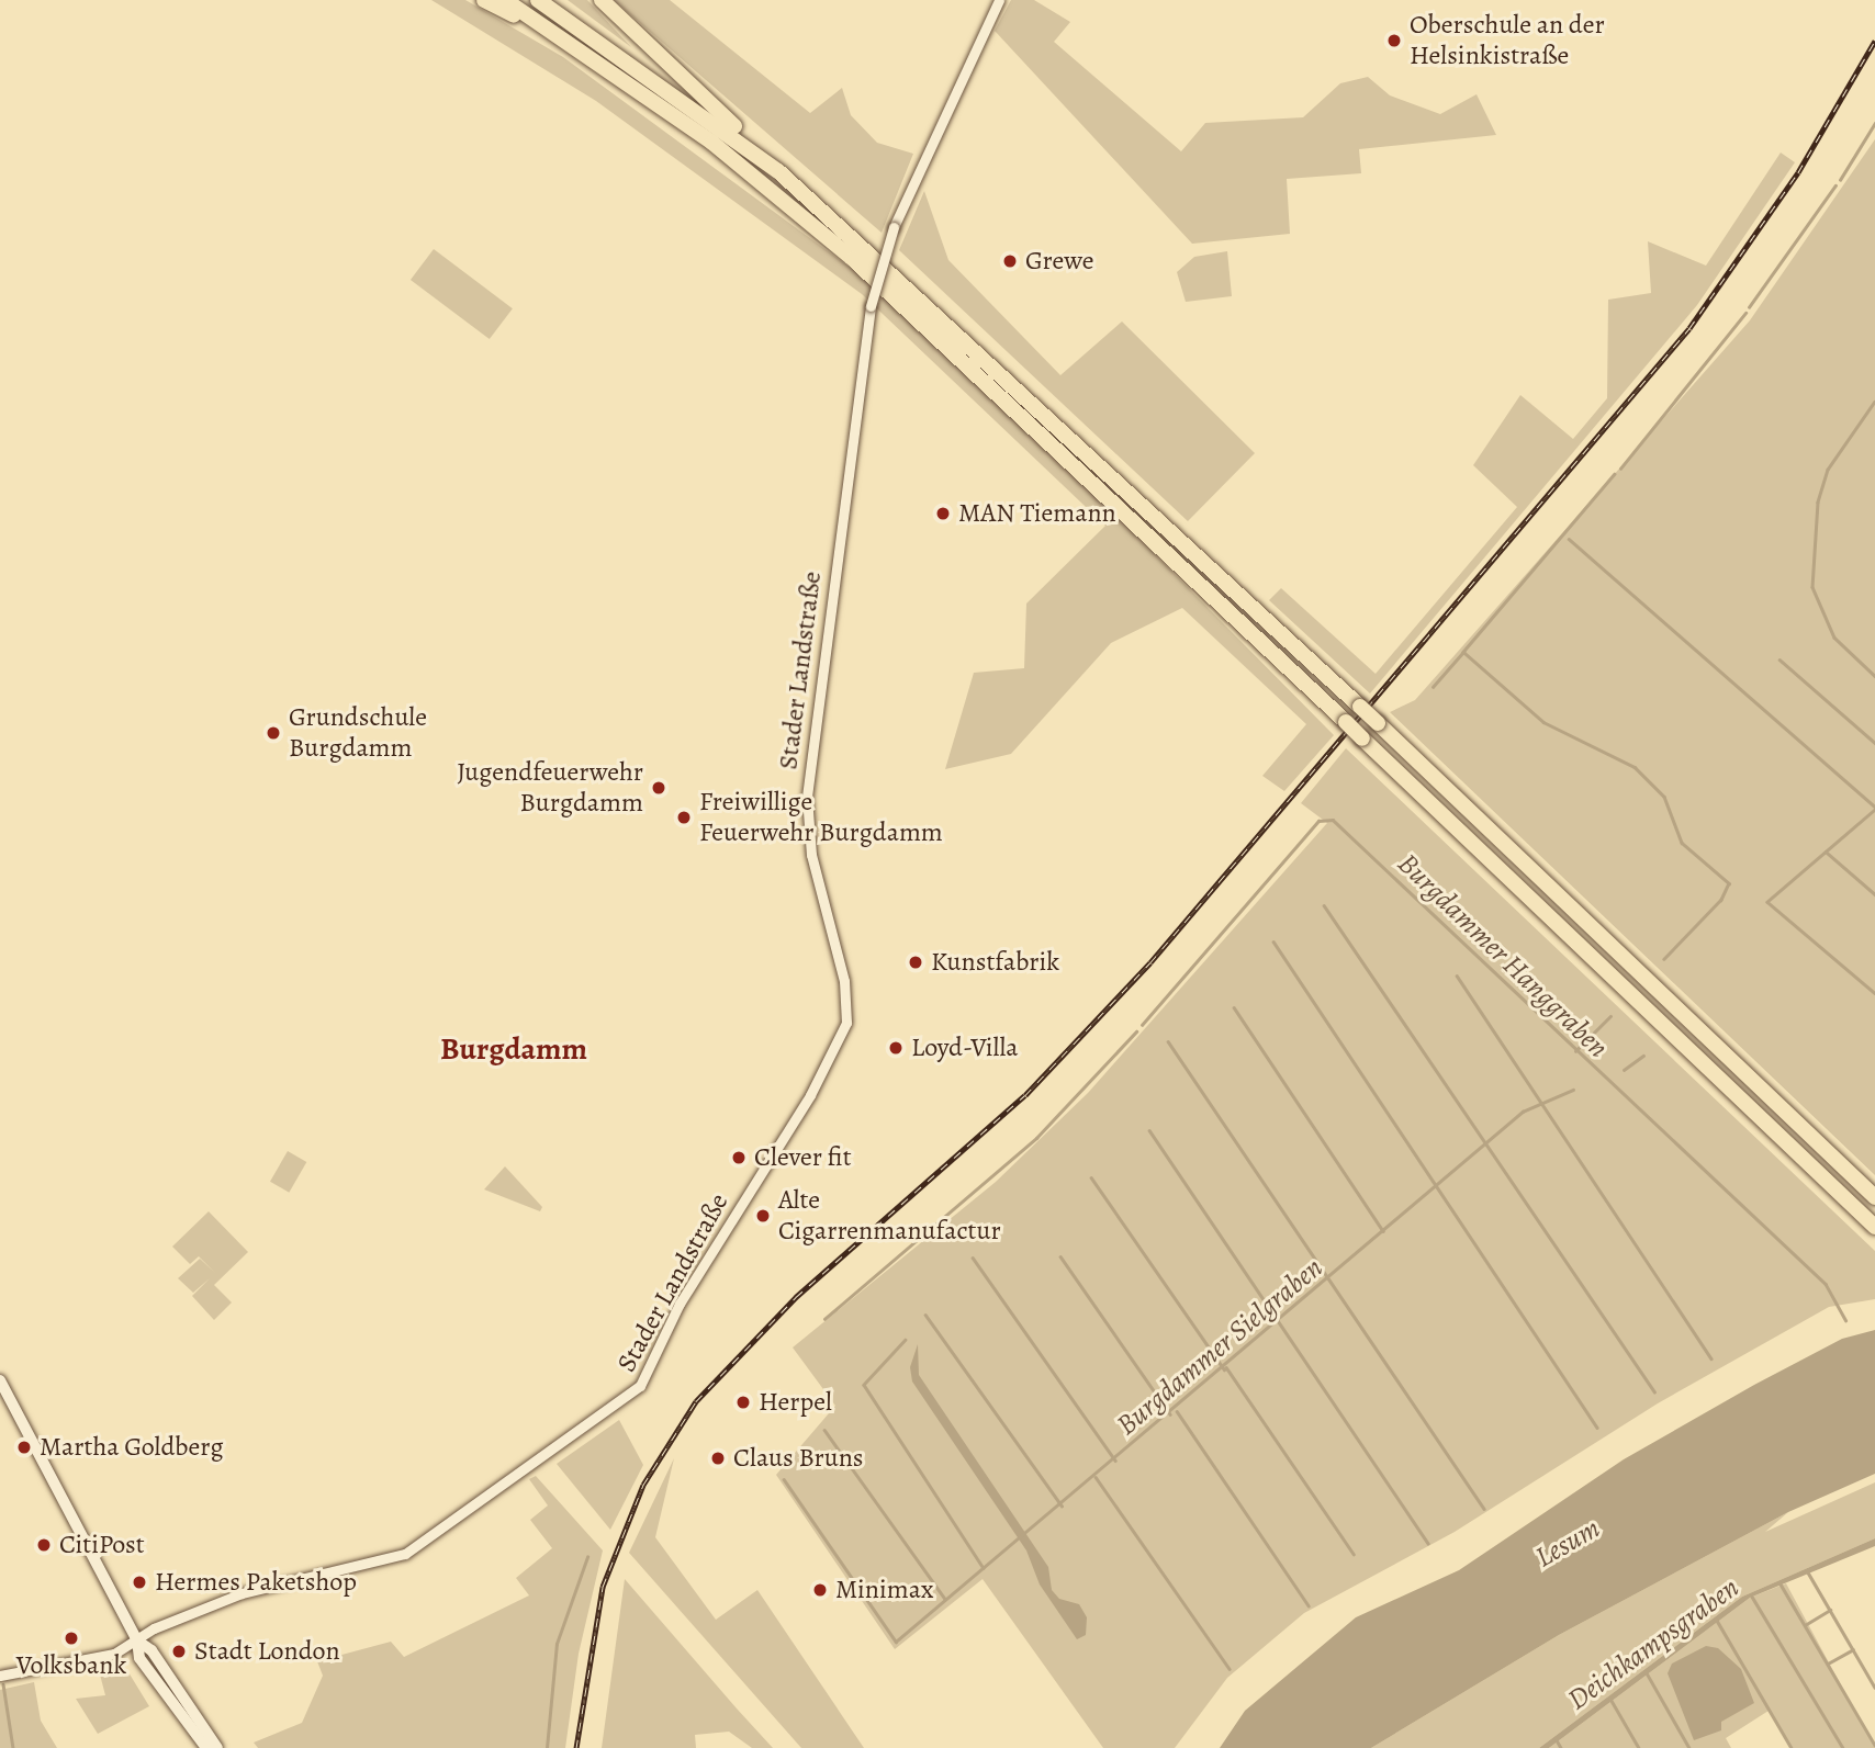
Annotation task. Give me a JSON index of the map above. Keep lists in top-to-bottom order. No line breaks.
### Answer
{"streets":{"street":["Stader Landstraße"]},"districts":["Burgdamm"],"water":["Burgdammer Hanggraben","Burgdammer Sielgraben","Lesum","Deichkampsgraben"],"places":["Oberschule an der Helsinkistraße","Grewe","MAN Tiemann","Grundschule Burgdamm","Jugendfeuerwehr Burgdamm","Freiwillige Feuerwehr Burgdamm","Kunstfabrik","Loyd-Villa","Clever fit","Alte Cigarrenmanufactur","Herpel","Martha Goldberg","Claus Bruns","CitiPost","Hermes Paketshop","Minimax","Volksbank","Stadt London"]}
